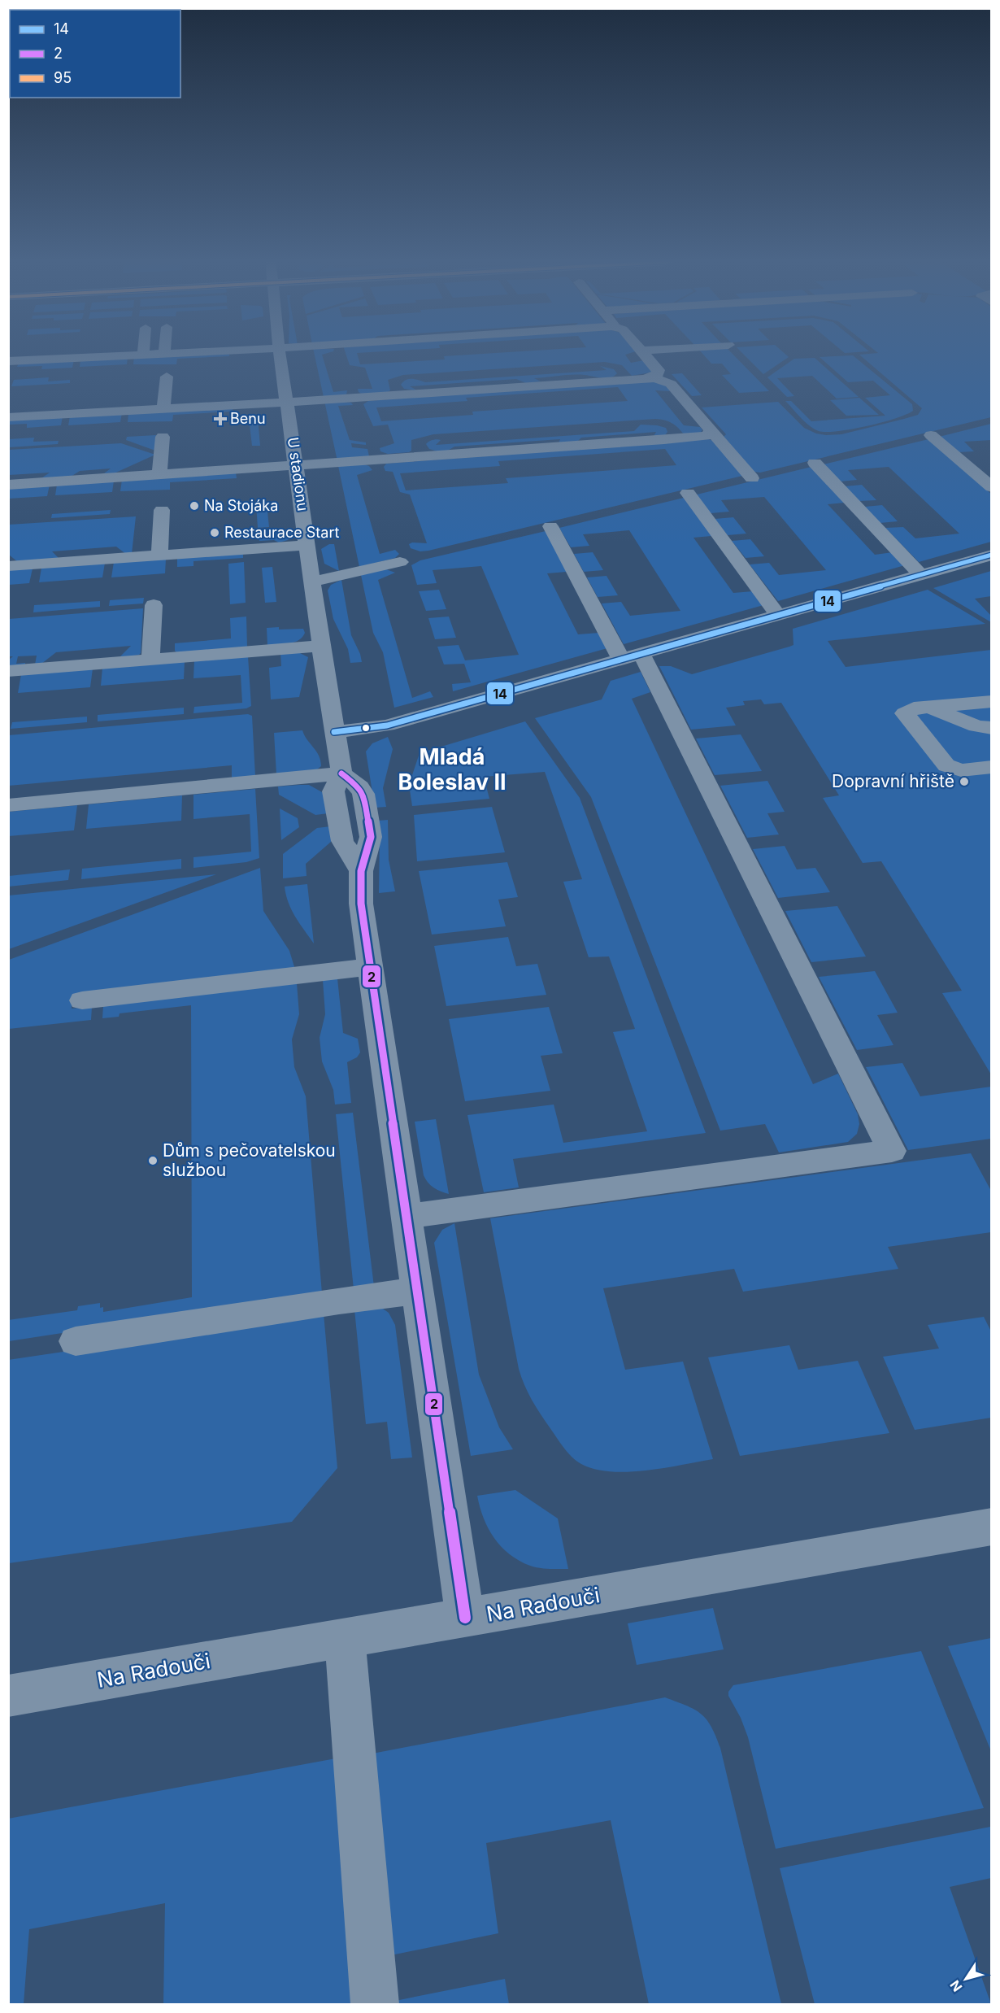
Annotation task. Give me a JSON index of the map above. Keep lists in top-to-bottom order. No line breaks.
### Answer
{"streets":{"street":["U stadionu","Na Radouči"]},"districts":["Mladá Boleslav II"],"places":{"health":["Benu"],"other":["Na Stojáka","Restaurace Start","Dopravní hřiště","Dům s pečovatelskou službou"]},"lines":["transit line 14","transit line 2"],"legend":["14","2","95"],"north":"bottom left"}
